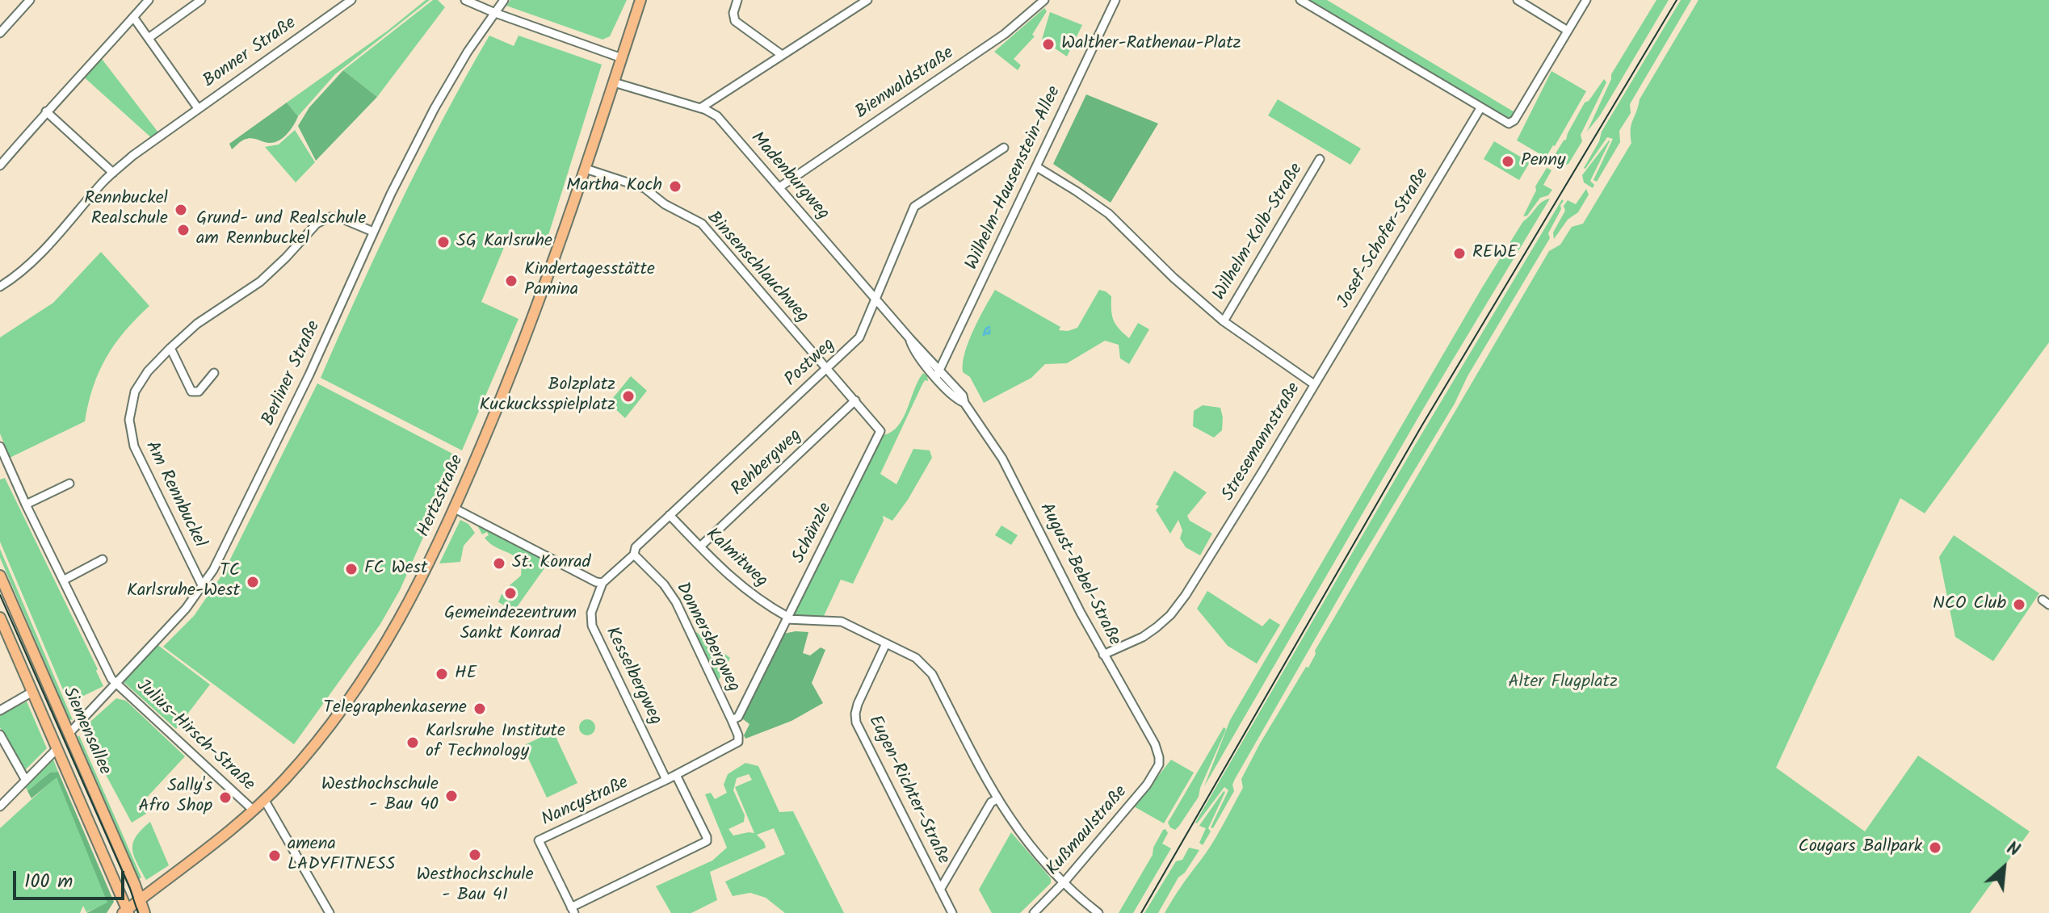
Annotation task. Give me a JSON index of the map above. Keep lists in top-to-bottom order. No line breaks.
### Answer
{"streets":{"main road":["Hertzstraße","Siemensallee"],"street":["Bonner Straße","Bienwaldstraße","Madenburgweg","Wilhelm-Hausenstein-Allee","Wilhelm-Kolb-Straße","Josef-Schofer-Straße","Binsenschlauchweg","Postweg","Berliner Straße","Stresemannstraße","Rehbergweg","Am Rennbuckel","Schänzle","Kalmitweg","August-Bebel-Straße","Donnersbergweg","Kesselbergweg","Julius-Hirsch-Straße","Eugen-Richter-Straße","Nancystraße","Kußmaulstraße"]},"crossings":[["Bienwaldstraße","Madenburgweg"],["Madenburgweg","Wilhelm-Hausenstein-Allee"],["Madenburgweg","Postweg"],["Madenburgweg","Hertzstraße"],["Madenburgweg","August-Bebel-Straße"],["Wilhelm-Hausenstein-Allee","Stresemannstraße"],["Wilhelm-Hausenstein-Allee","August-Bebel-Straße"],["Wilhelm-Kolb-Straße","Stresemannstraße"],["Josef-Schofer-Straße","Stresemannstraße"],["Binsenschlauchweg","Postweg"],["Binsenschlauchweg","Hertzstraße"],["Binsenschlauchweg","Schänzle"],["Postweg","Schänzle"],["Postweg","Kalmitweg"],["Postweg","Donnersbergweg"],["Postweg","Kesselbergweg"],["Berliner Straße","Am Rennbuckel"],["Berliner Straße","Siemensallee"],["Berliner Straße","Julius-Hirsch-Straße"],["Stresemannstraße","August-Bebel-Straße"],["Rehbergweg","Schänzle"],["Rehbergweg","Kalmitweg"],["Hertzstraße","Siemensallee"],["Hertzstraße","Julius-Hirsch-Straße"],["Schänzle","Kalmitweg"],["Schänzle","Donnersbergweg"],["August-Bebel-Straße","Kußmaulstraße"],["Donnersbergweg","Nancystraße"],["Kesselbergweg","Nancystraße"]],"parks":["Alter Flugplatz"],"places":["Walther-Rathenau-Platz","Penny","Martha Koch","Rennbuckel Realschule","Grund- und Realschule am Rennbuckel","SG Karlsruhe","REWE","Kindertagesstätte Pamina","Bolzplatz Kuckucksspielplatz","St. Konrad","FC West","TC Karlsruhe-West","Gemeindezentrum Sankt Konrad","NCO Club","HE","Telegraphenkaserne","Karlsruhe Institute of Technology","Westhochschule - Bau 40","Sally's Afro Shop","Cougars Ballpark","Westhochschule - Bau 41","amena LADYFITNESS"],"scale_bar":"100 m","north":"top right"}
